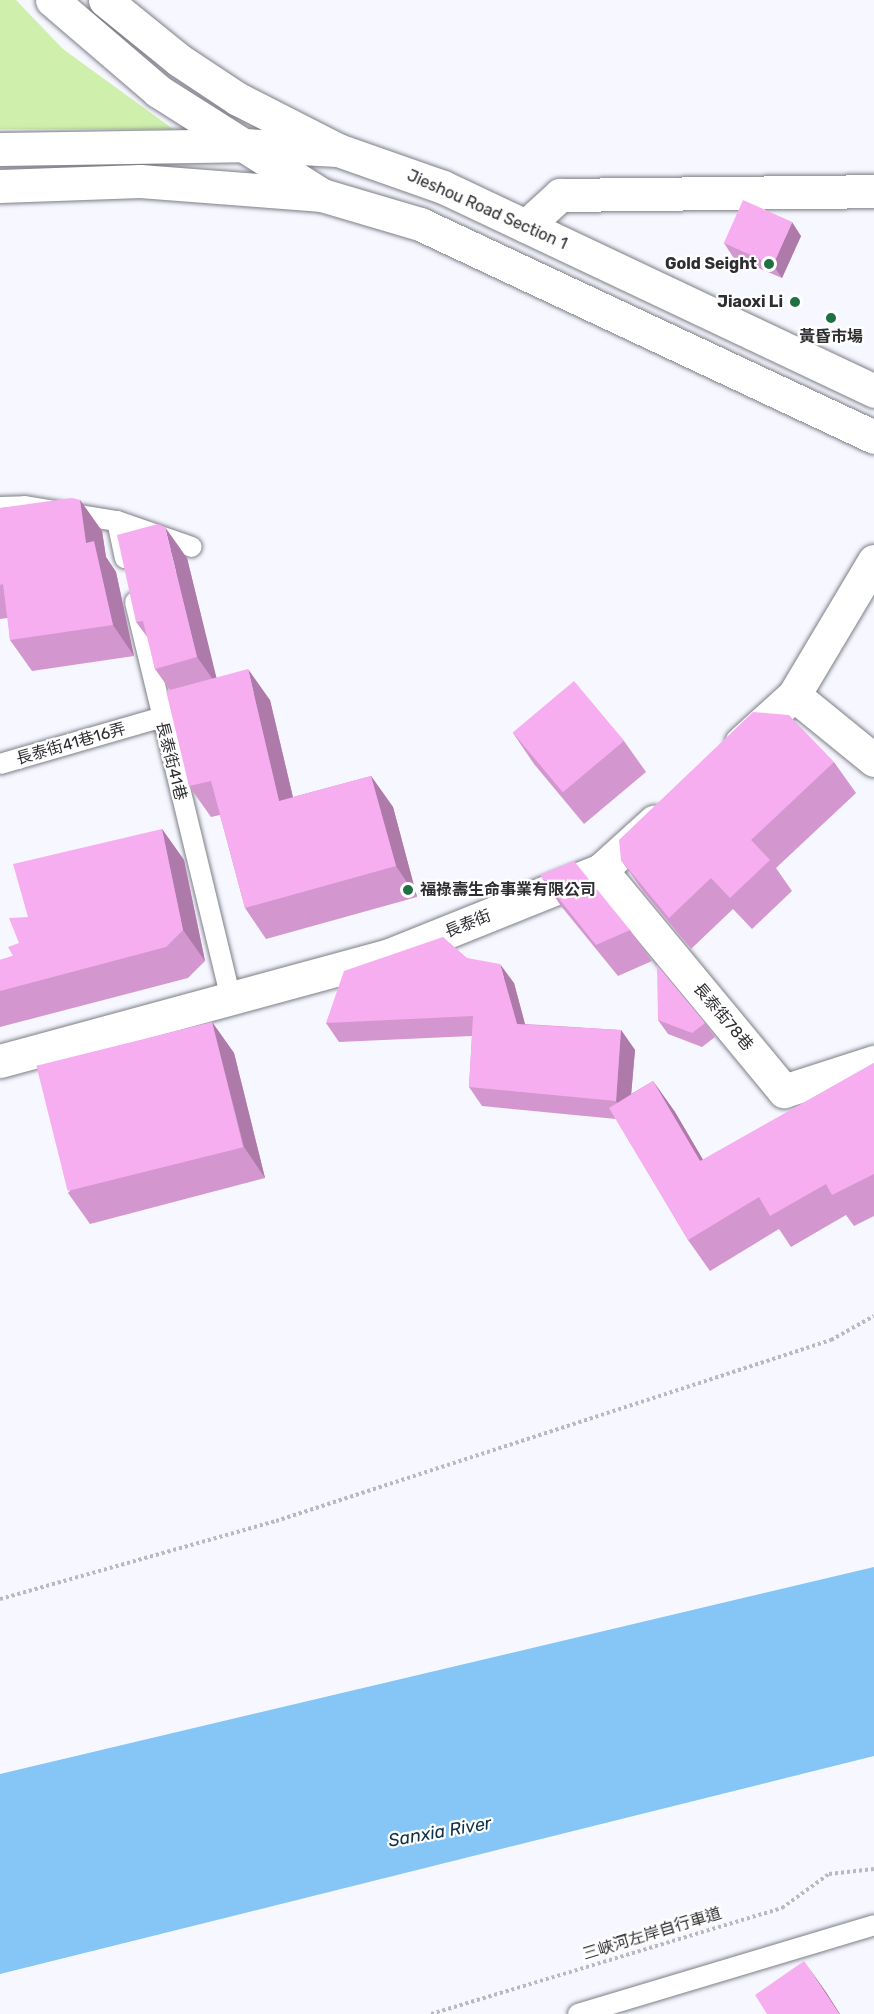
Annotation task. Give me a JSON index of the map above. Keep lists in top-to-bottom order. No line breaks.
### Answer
{"streets":{"main road":["Jieshou Road Section 1","長泰街","長泰街78巷"],"lane":["長泰街41巷16弄","長泰街41巷"],"path":["三峽河左岸自行車道"]},"crossings":[["長泰街41巷16弄","長泰街41巷"],["長泰街41巷","長泰街"],["長泰街","長泰街78巷"]],"water":["Sanxia River"],"places":["Gold Seight","Jiaoxi Li","黃昏市場","福祿壽生命事業有限公司"]}
